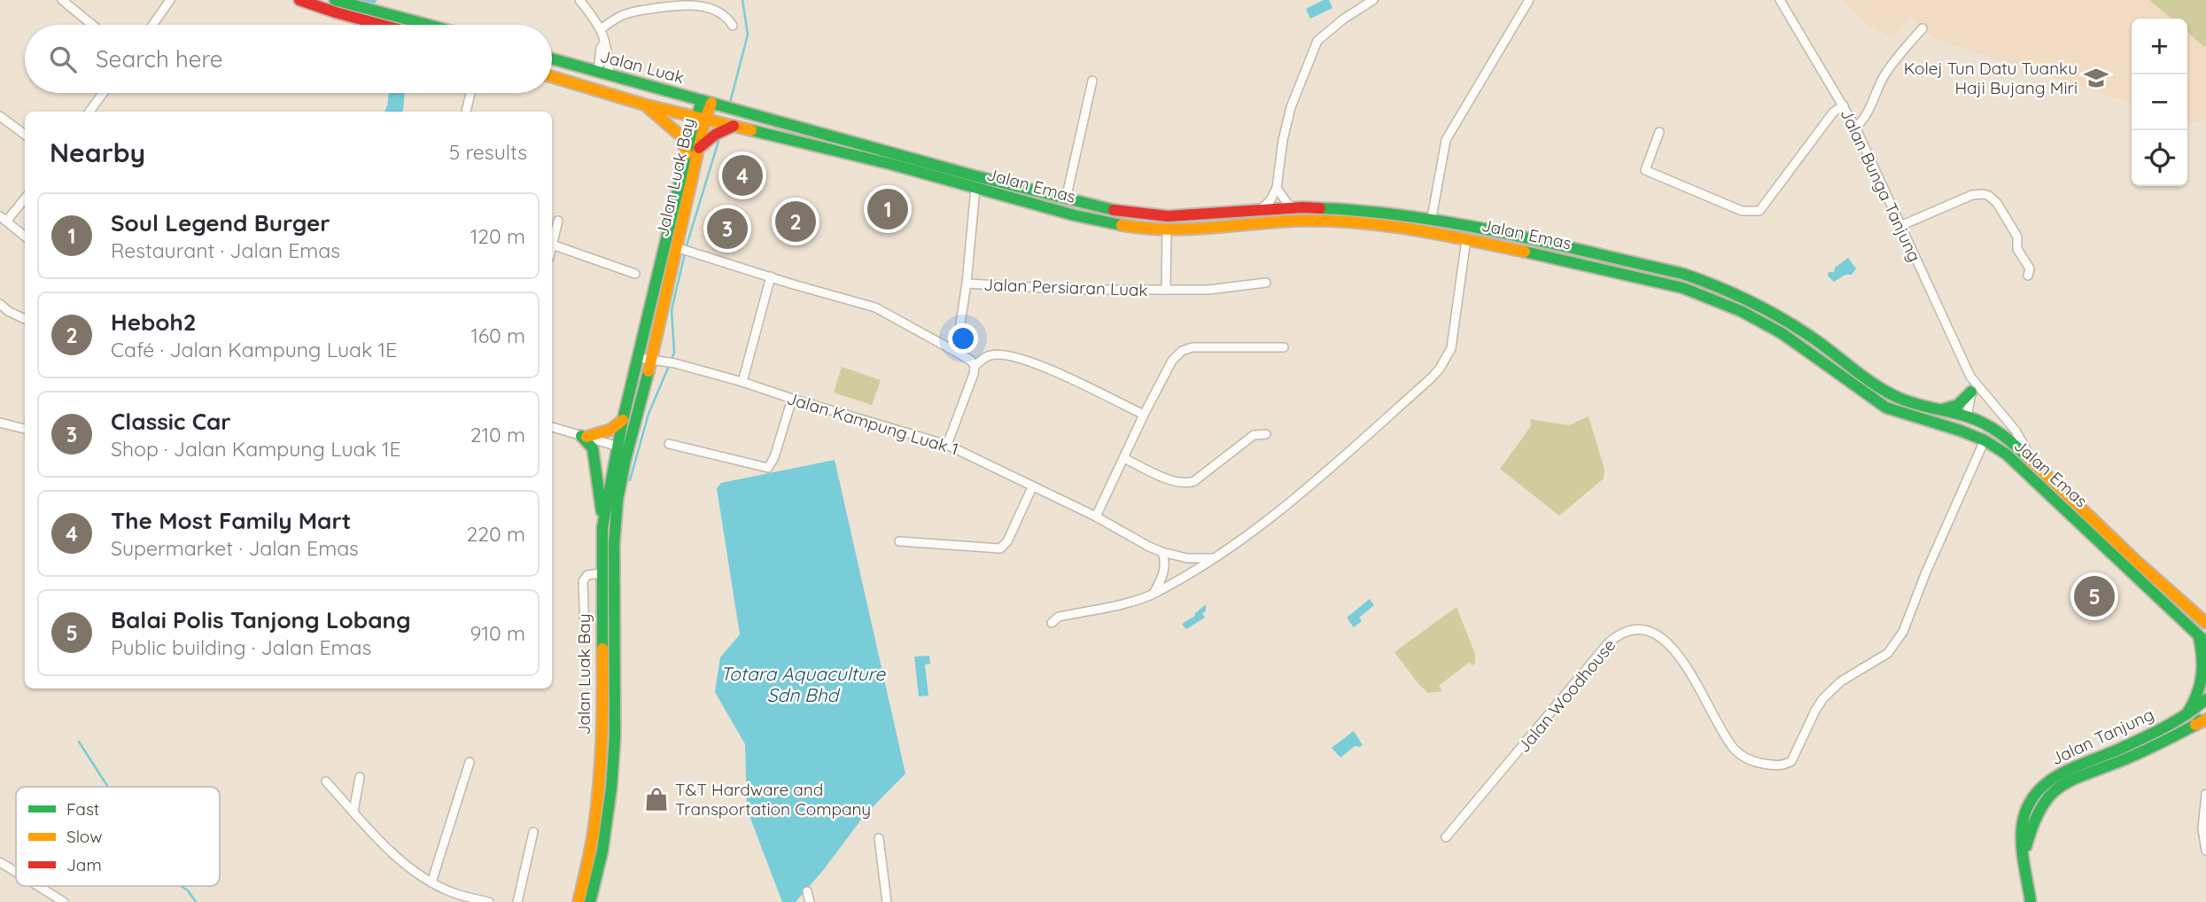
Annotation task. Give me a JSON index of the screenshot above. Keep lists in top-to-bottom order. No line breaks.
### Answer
{"streets":{"main road":["Jalan Luak","Jalan Luak Bay","Jalan Emas","Jalan Tanjung"],"street":["Jalan Bunga Tanjung","Jalan Persiaran Luak","Jalan Kampung Luak 1","Jalan Woodhouse"]},"crossings":[["Jalan Luak","Jalan Luak Bay"],["Jalan Luak","Jalan Emas"],["Jalan Luak Bay","Jalan Kampung Luak 1"],["Jalan Emas","Jalan Persiaran Luak"],["Jalan Emas","Jalan Woodhouse"]],"water":["Totara Aquaculture Sdn Bhd"],"places":{"school or university":["Kolej Tun Datu Tuanku Haji Bujang Miri"],"shop":["T&T Hardware and Transportation Company"]},"legend":["Fast","Slow","Jam"],"page":{"map_buttons":["+","−"],"search":"Search here","heading":["Nearby","5 results"],"pins":["4","1","2","3","5"],"list":[{"mark":"1","name":"Soul Legend Burger","note":"Restaurant · Jalan Emas","value":"120 m"},{"mark":"2","name":"Heboh2","note":"Café · Jalan Kampung Luak 1E","value":"160 m"},{"mark":"3","name":"Classic Car","note":"Shop · Jalan Kampung Luak 1E","value":"210 m"},{"mark":"4","name":"The Most Family Mart","note":"Supermarket · Jalan Emas","value":"220 m"},{"mark":"5","name":"Balai Polis Tanjong Lobang","note":"Public building · Jalan Emas","value":"910 m"}]}}
